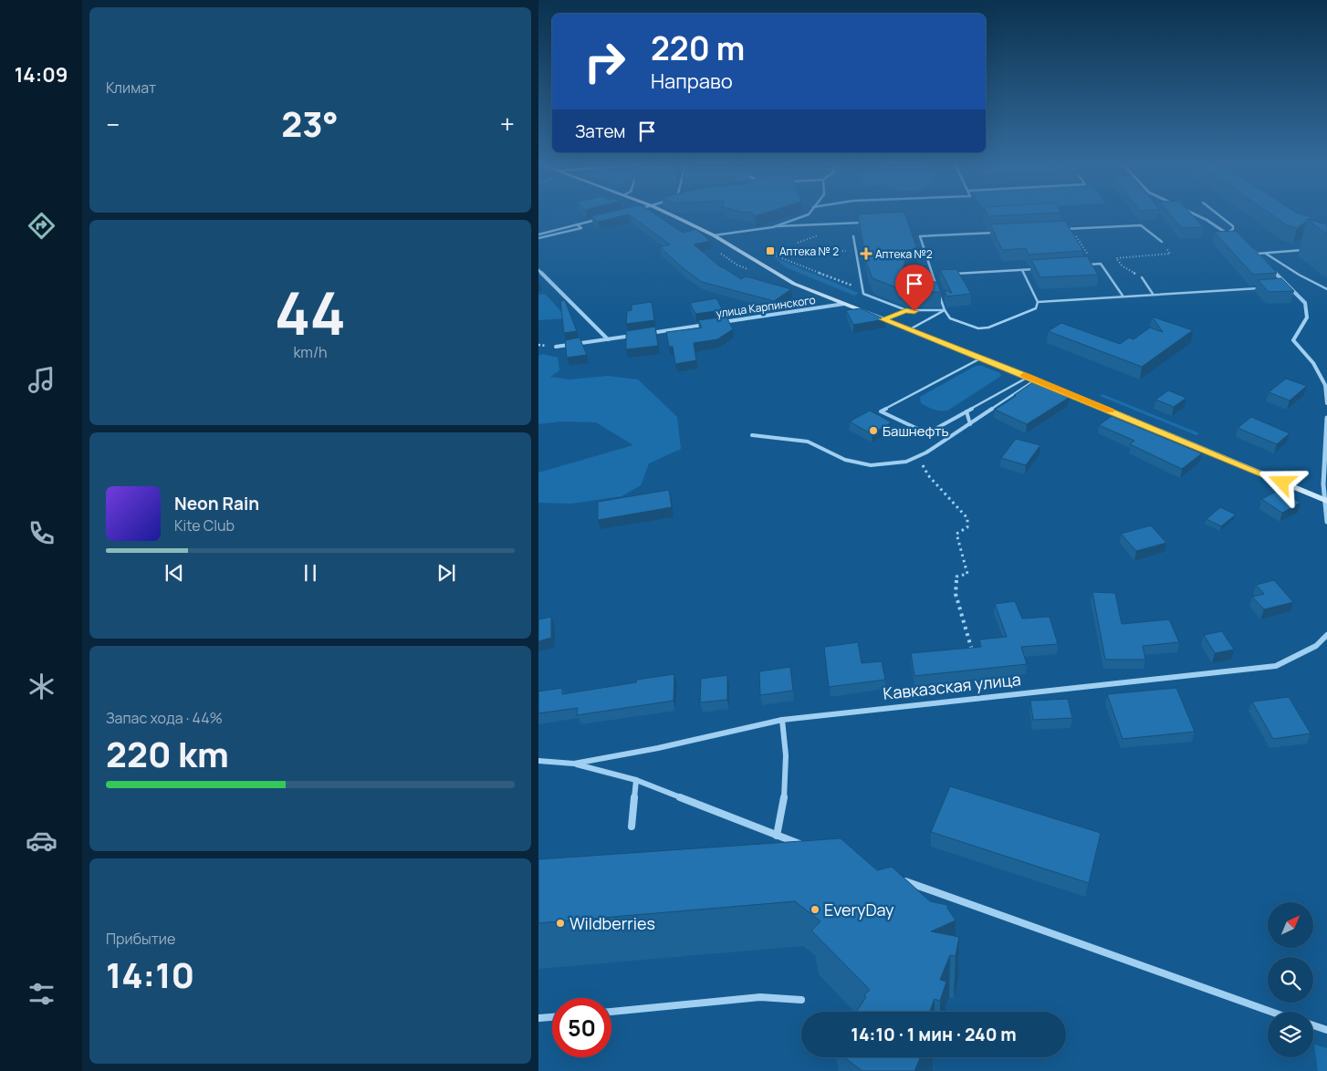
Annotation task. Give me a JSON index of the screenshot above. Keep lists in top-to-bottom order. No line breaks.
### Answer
{"streets":{"street":["улица Карпинского","Кавказская улица"]},"places":{"transit":["Аптека № 2"],"health":["Аптека №2"],"other":["Башнефть","EveryDay","Wildberries"]},"north":"top right","page":{"tabs":"14:09","tile":["Климат",["44","km/h"],["Запас хода · 44%","220 km"],["Прибытие","14:10"]],"turn":["220 m","Направо"],"heat":["−","23°","+"],"then":"Затем","song":["Neon Rain","Kite Club"],"limit":"50","trip":"14:10 · 1 мин · 240 m"}}
